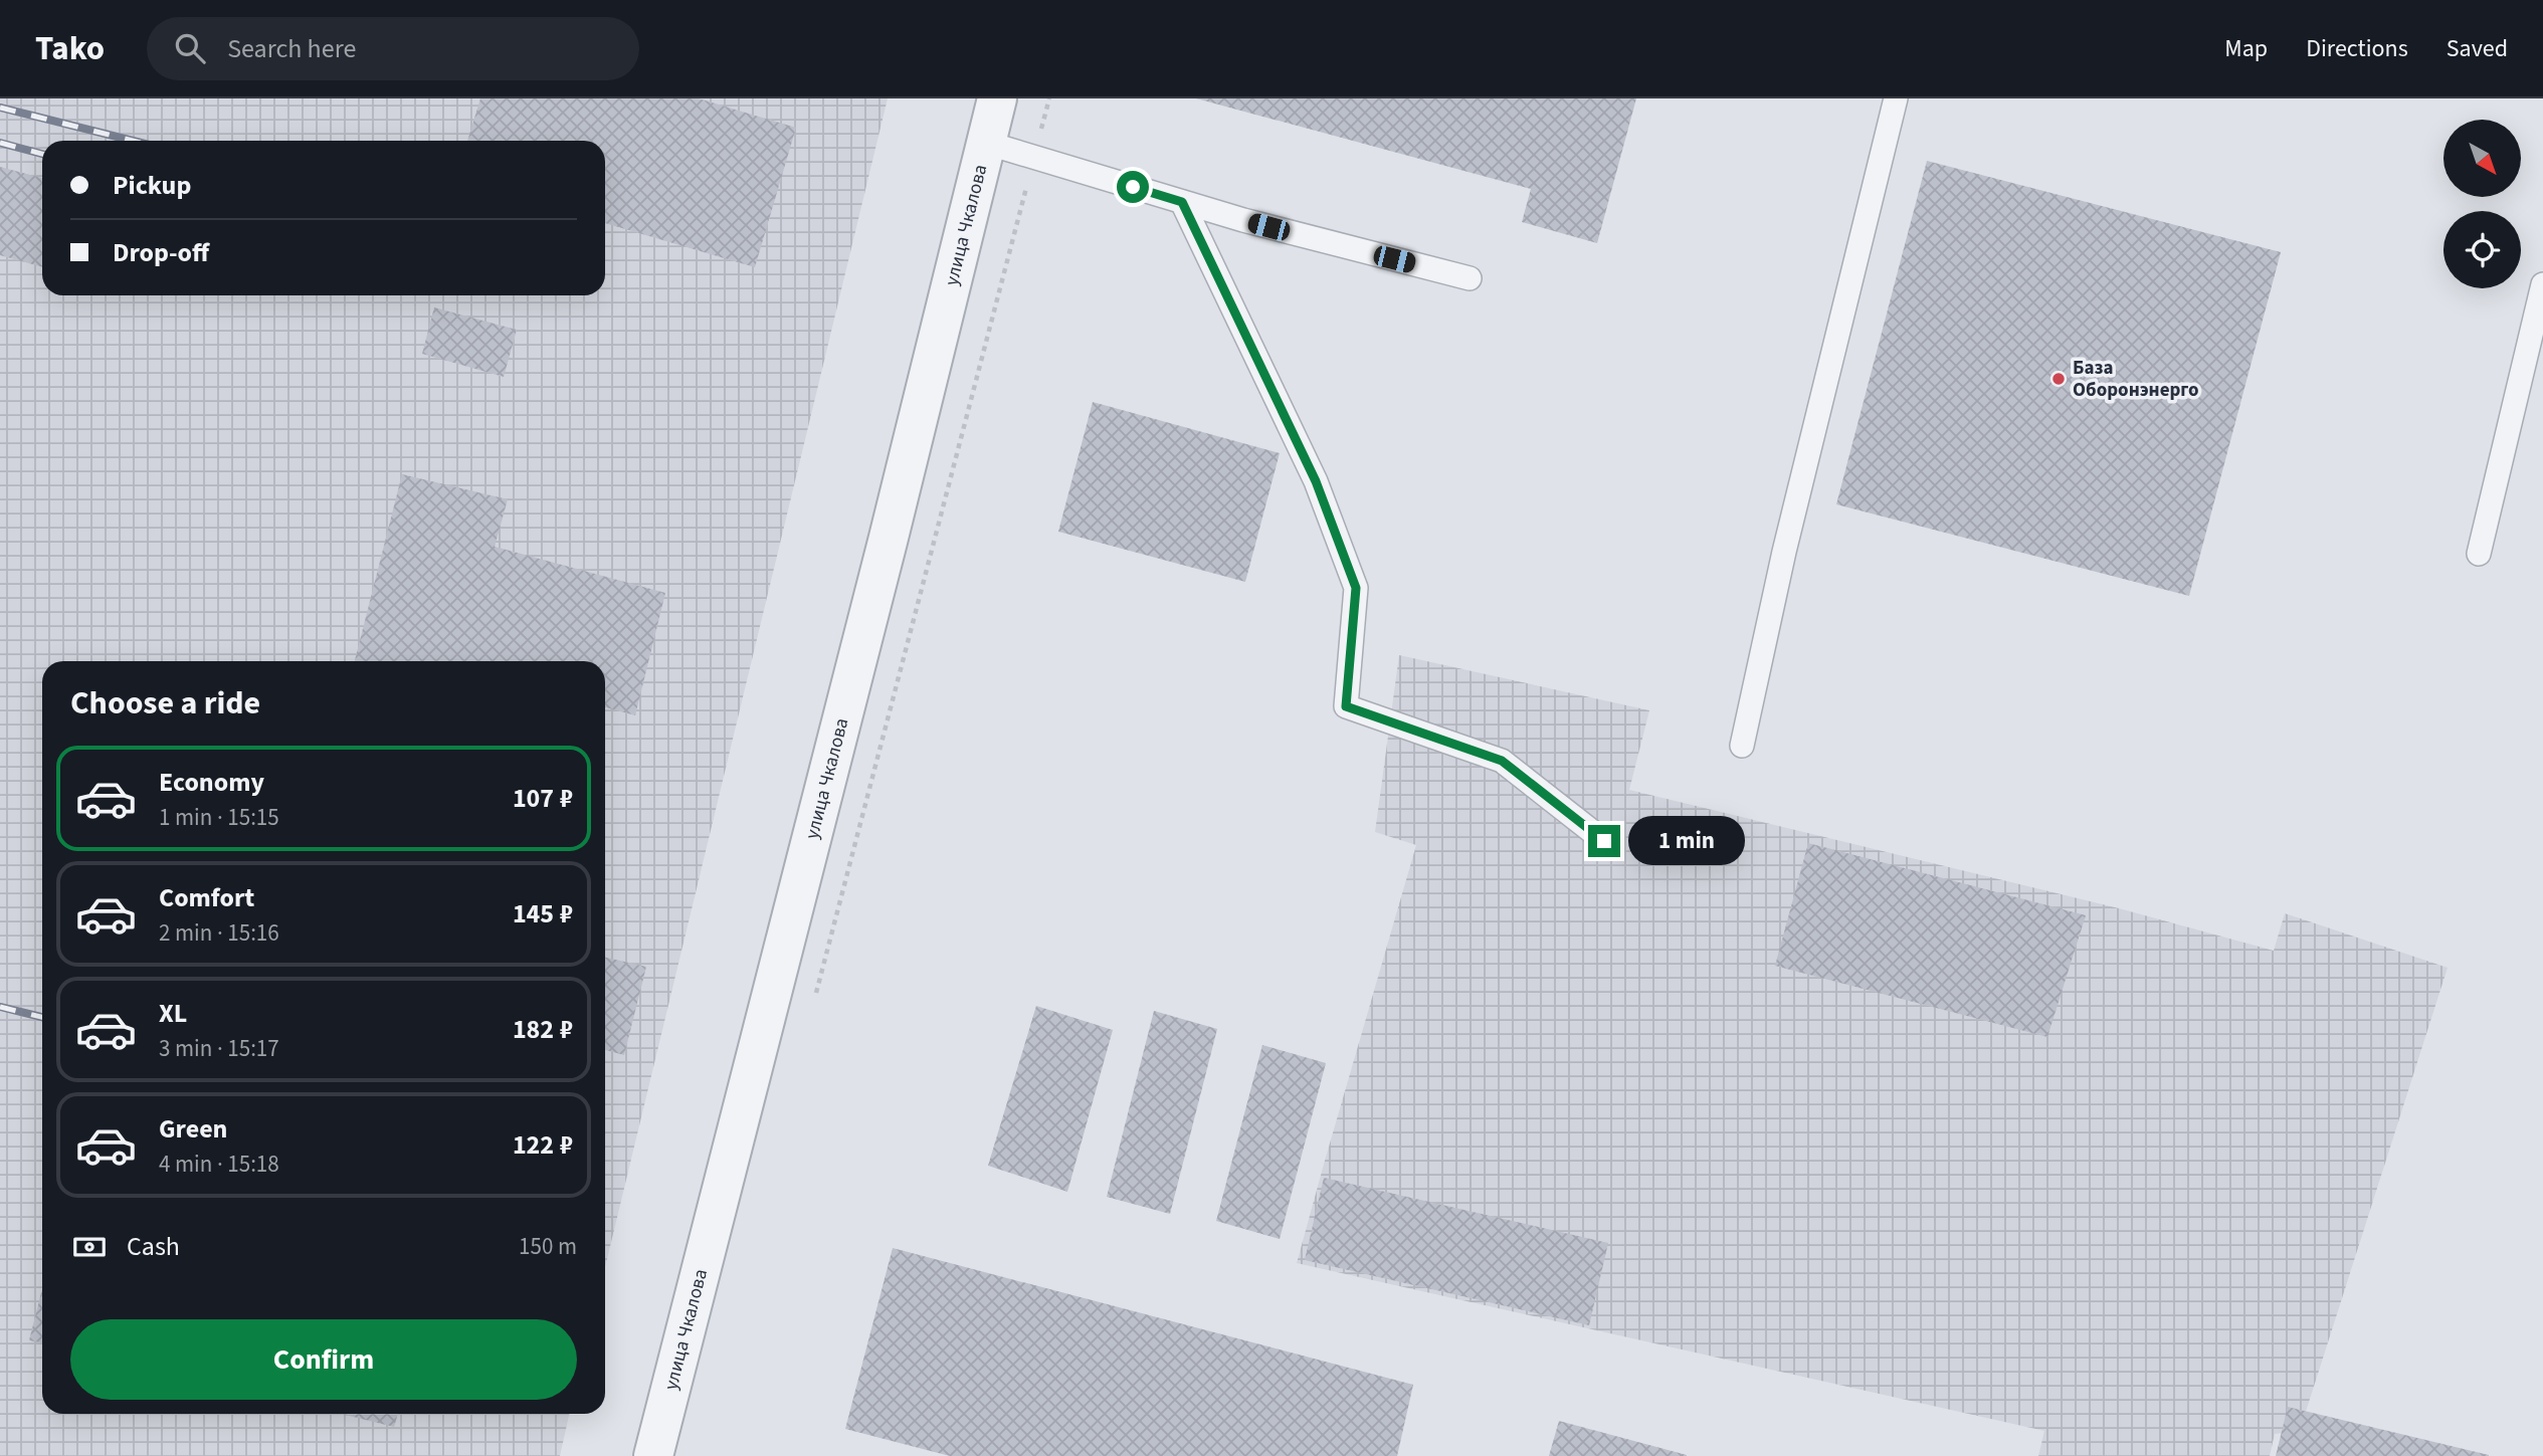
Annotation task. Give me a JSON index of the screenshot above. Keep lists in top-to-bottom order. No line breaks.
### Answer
{"streets":{"street":["улица Чкалова"]},"places":["База Оборонэнерго"],"north":"bottom right","page":{"header":"Tako","search":"Search here","nav":["Map","Directions","Saved"],"banner":["Pickup","Drop-off"],"heading":"Choose a ride","list":[{"name":"Economy","note":"1 min · 15:15","value":"107 ₽"},{"name":"Comfort","note":"2 min · 15:16","value":"145 ₽"},{"name":"XL","note":"3 min · 15:17","value":"182 ₽"},{"name":"Green","note":"4 min · 15:18","value":"122 ₽"}],"bubble":"1 min","pay":["Cash","150 m"],"buttons":"Confirm"}}
